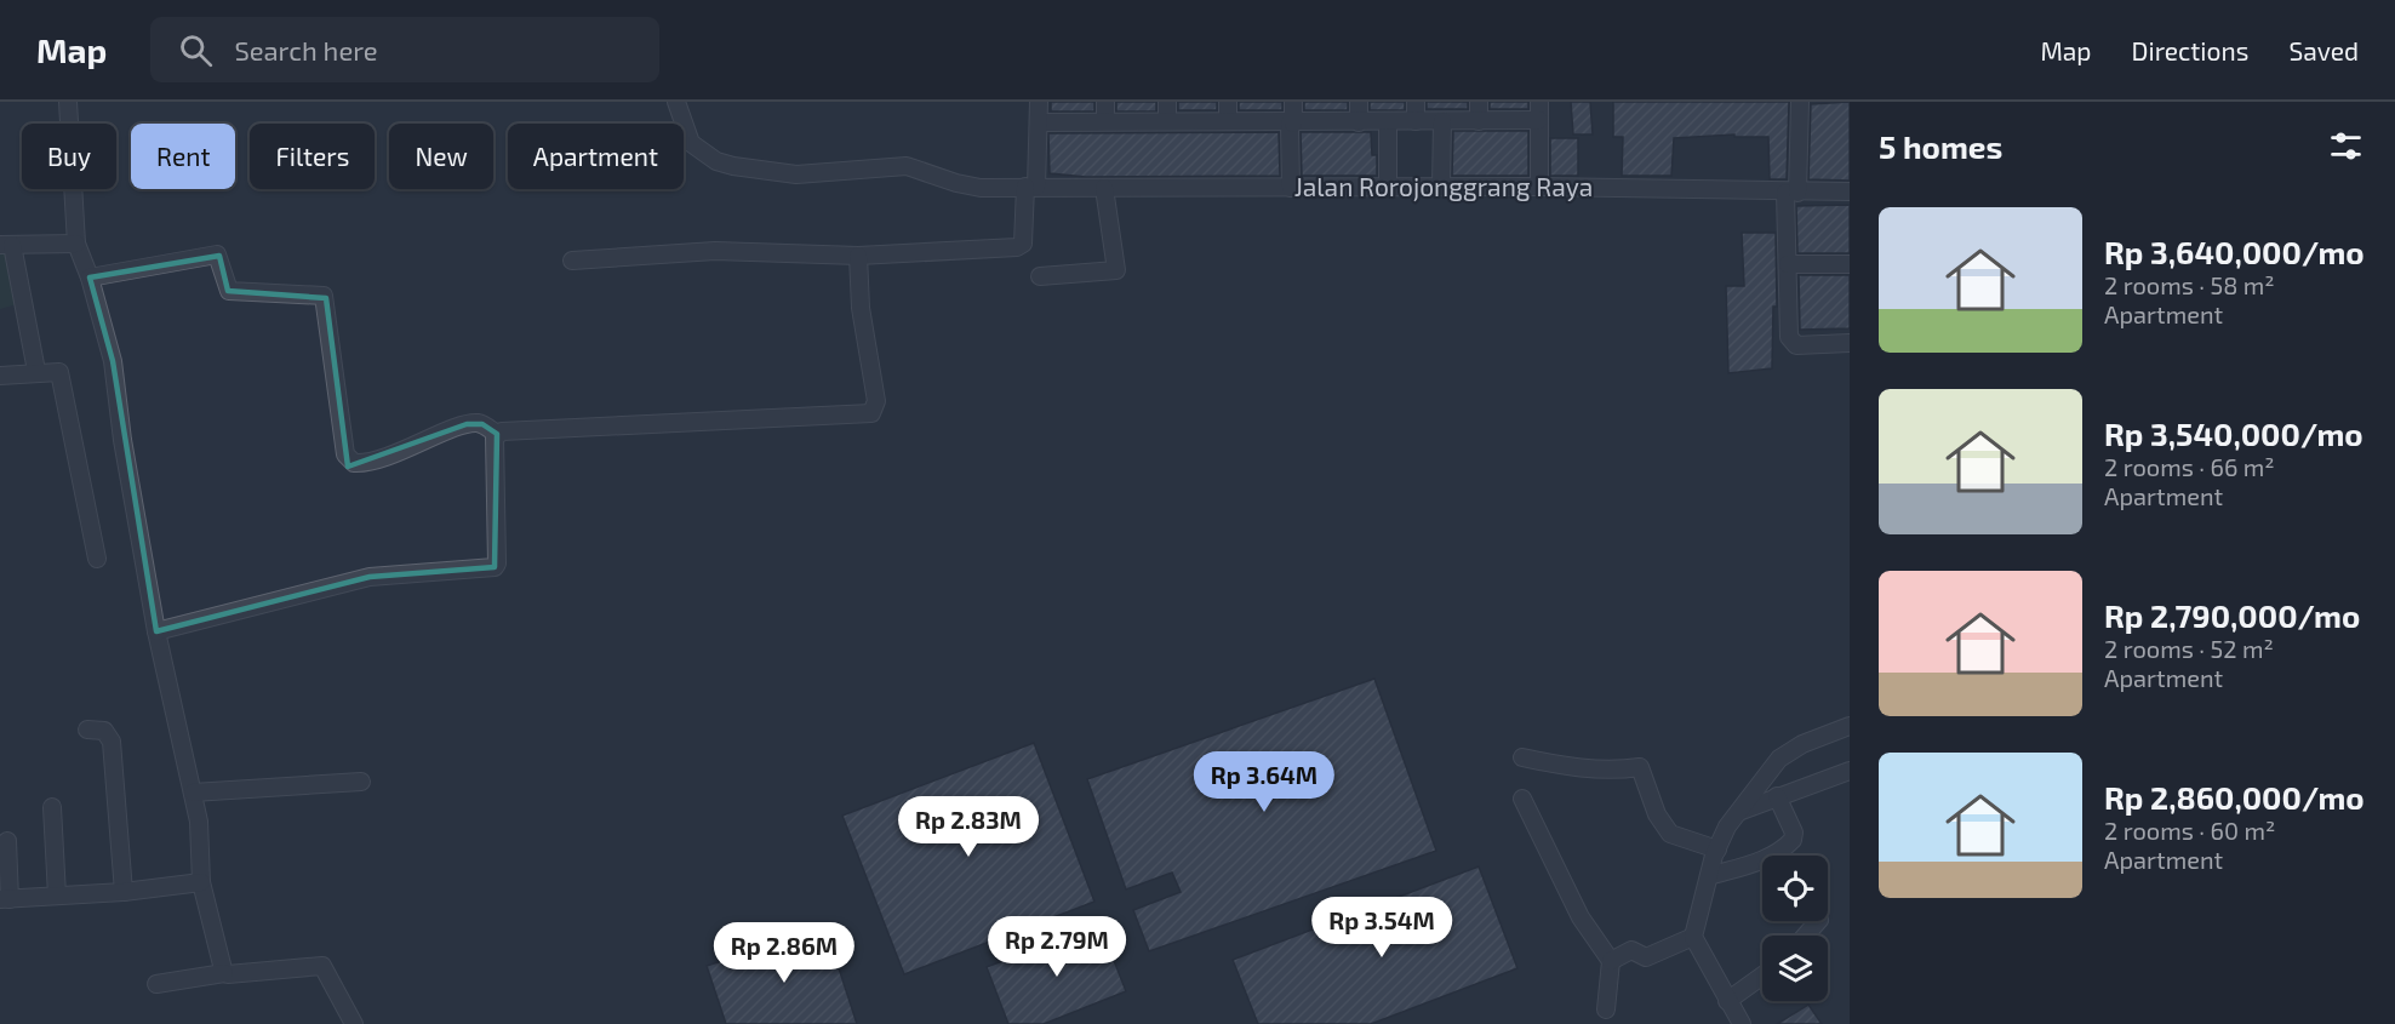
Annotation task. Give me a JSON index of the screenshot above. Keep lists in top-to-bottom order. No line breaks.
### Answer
{"streets":{"street":["Jalan Rorojonggrang Raya"]},"page":{"header":"Map","search":"Search here","nav":["Map","Directions","Saved"],"heading":"5 homes","chip":["Buy","Rent","Filters","New","Apartment"],"list":[{"name":"Rp 3,640,000/mo","note":"2 rooms · 58 m² · Apartment"},{"name":"Rp 3,540,000/mo","note":"2 rooms · 66 m² · Apartment"},{"name":"Rp 2,790,000/mo","note":"2 rooms · 52 m² · Apartment"},{"name":"Rp 2,860,000/mo","note":"2 rooms · 60 m² · Apartment"}],"price":["Rp 3.64M","Rp 2.83M","Rp 3.54M","Rp 2.79M","Rp 2.86M"]}}
